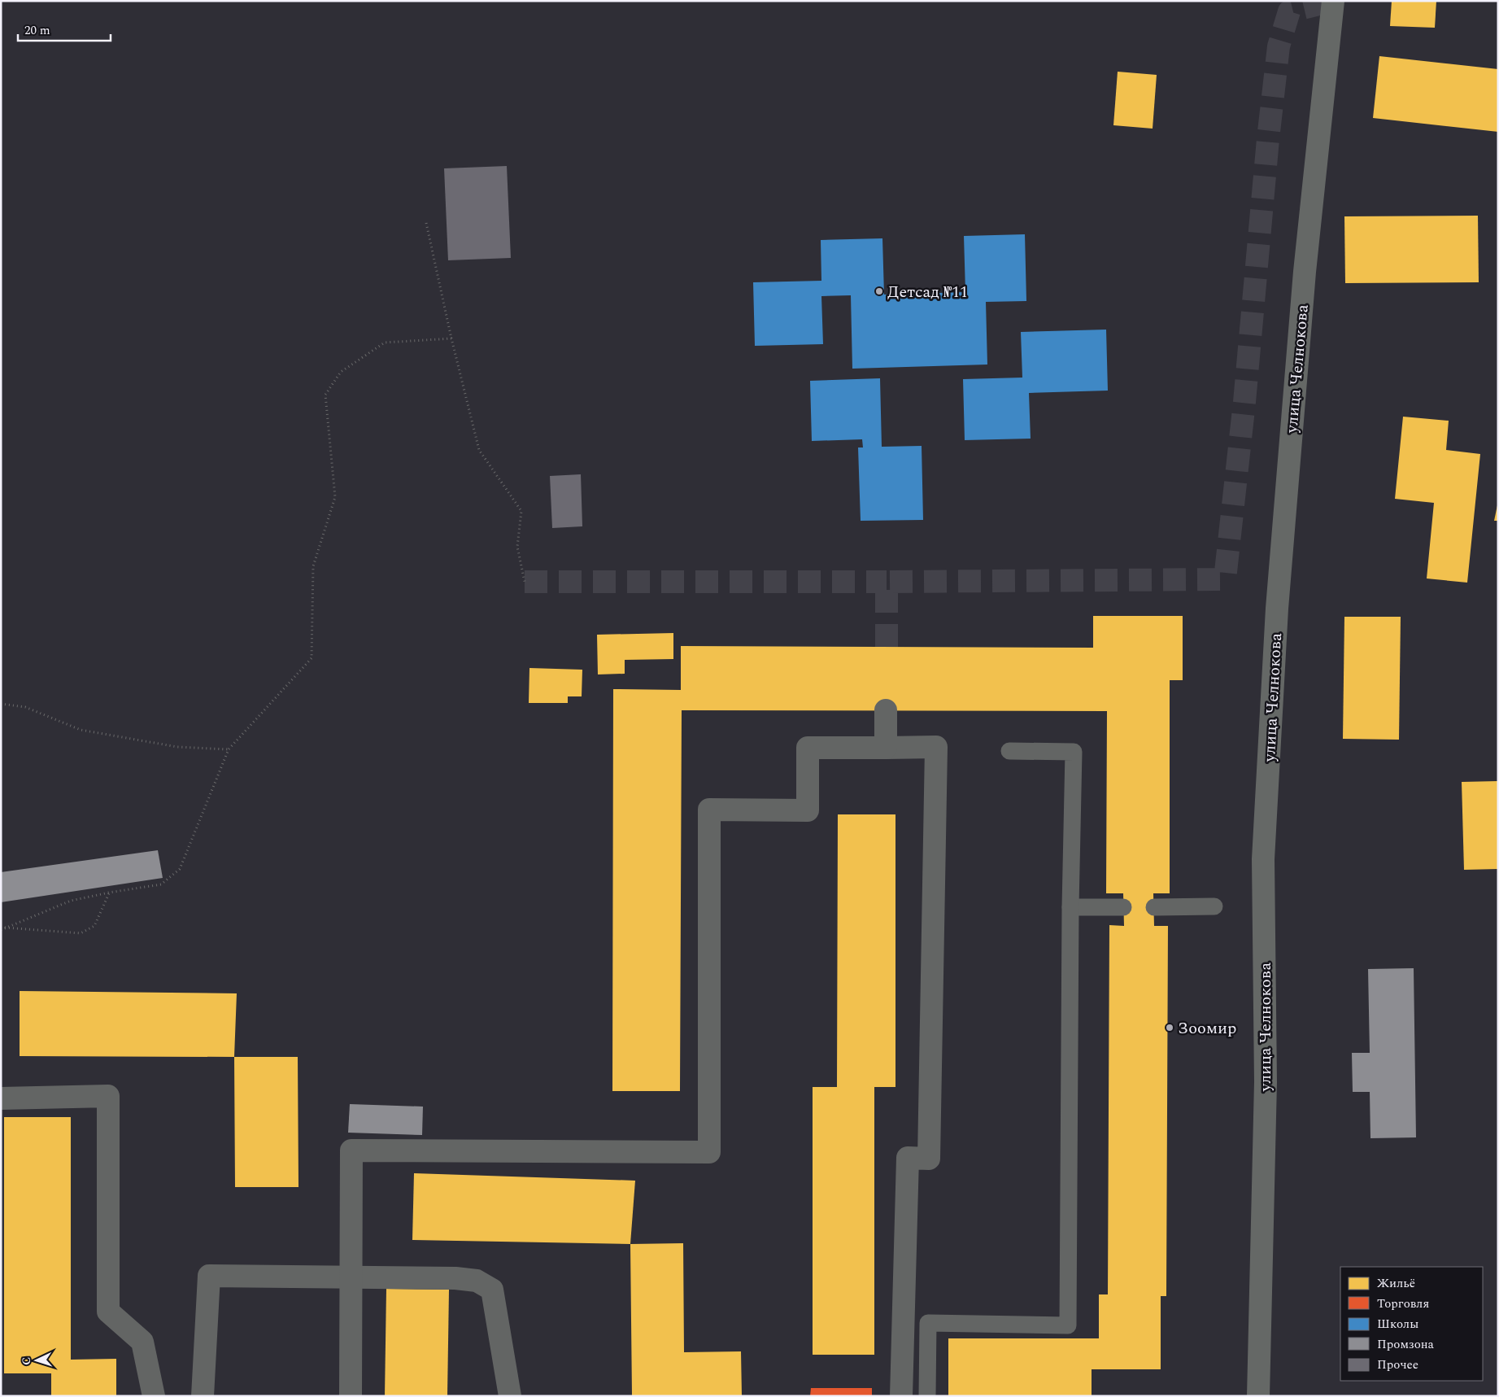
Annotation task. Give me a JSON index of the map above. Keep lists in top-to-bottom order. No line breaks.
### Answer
{"streets":{"main road":["улица Челнокова"]},"places":["Детсад №11","Зоомир"],"legend":["Жильё","Торговля","Школы","Промзона","Прочее"],"scale_bar":"20 m","north":"left"}
